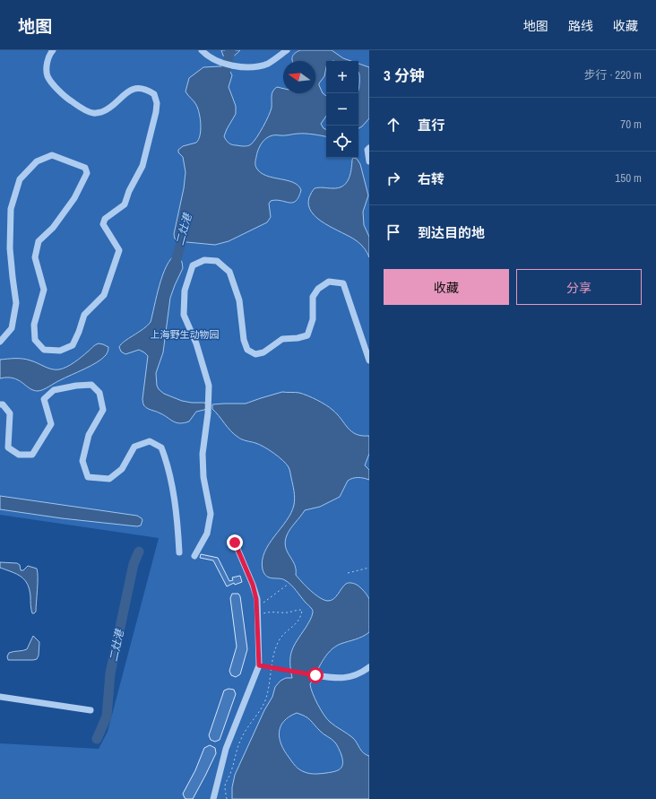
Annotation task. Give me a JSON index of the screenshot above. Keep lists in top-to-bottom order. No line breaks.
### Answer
{"water":["二灶港"],"parks":["上海野生动物园"],"north":"left","page":{"header":"地图","nav":["地图","路线","收藏"],"heading":["3 分钟","步行 · 220 m"],"map_buttons":["+","−"],"list":[["直行","70 m"],["右转","150 m"],"到达目的地"],"buttons":["收藏","分享"]}}
